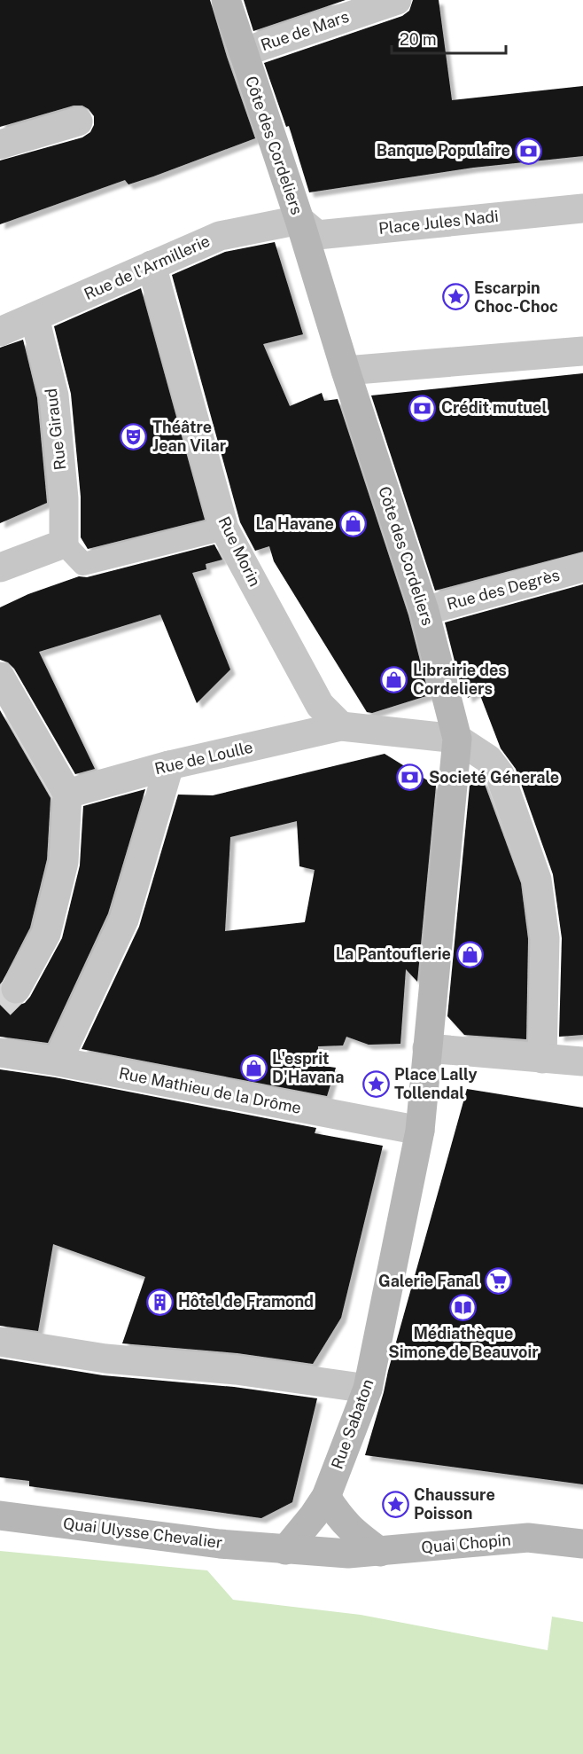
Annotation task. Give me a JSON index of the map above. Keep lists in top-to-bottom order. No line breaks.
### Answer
{"streets":{"main road":["Côte des Cordeliers","Rue Sabaton","Quai Ulysse Chevalier","Quai Chopin"],"street":["Rue de Mars","Place Jules Nadi","Rue de l'Armillerie","Rue Giraud","Rue Morin","Rue des Degrès","Rue de Loulle","Rue Mathieu de la Drôme"]},"crossings":[["Rue de Mars","Côte des Cordeliers"],["Côte des Cordeliers","Place Jules Nadi"],["Côte des Cordeliers","Rue de l'Armillerie"],["Côte des Cordeliers","Rue des Degrès"],["Côte des Cordeliers","Rue de Loulle"],["Côte des Cordeliers","Rue Mathieu de la Drôme"],["Côte des Cordeliers","Rue Sabaton"],["Place Jules Nadi","Rue de l'Armillerie"],["Rue de l'Armillerie","Rue Giraud"],["Rue de l'Armillerie","Rue Morin"],["Rue Morin","Rue de Loulle"],["Rue Mathieu de la Drôme","Rue Sabaton"],["Rue Sabaton","Quai Ulysse Chevalier"],["Rue Sabaton","Quai Chopin"],["Quai Ulysse Chevalier","Quai Chopin"]],"places":{"bank":["Banque Populaire","Crédit mutuel","Societé Génerale"],"place":["Escarpin Choc-Choc","Place Lally Tollendal","Chaussure Poisson"],"theatre":["Théâtre Jean Vilar"],"shop":["La Havane","Librairie des Cordeliers","La Pantouflerie","L'esprit D'Havana"],"supermarket":["Galerie Fanal"],"building":["Hôtel de Framond"],"library":["Médiathèque Simone de Beauvoir"]},"scale_bar":"20 m"}
